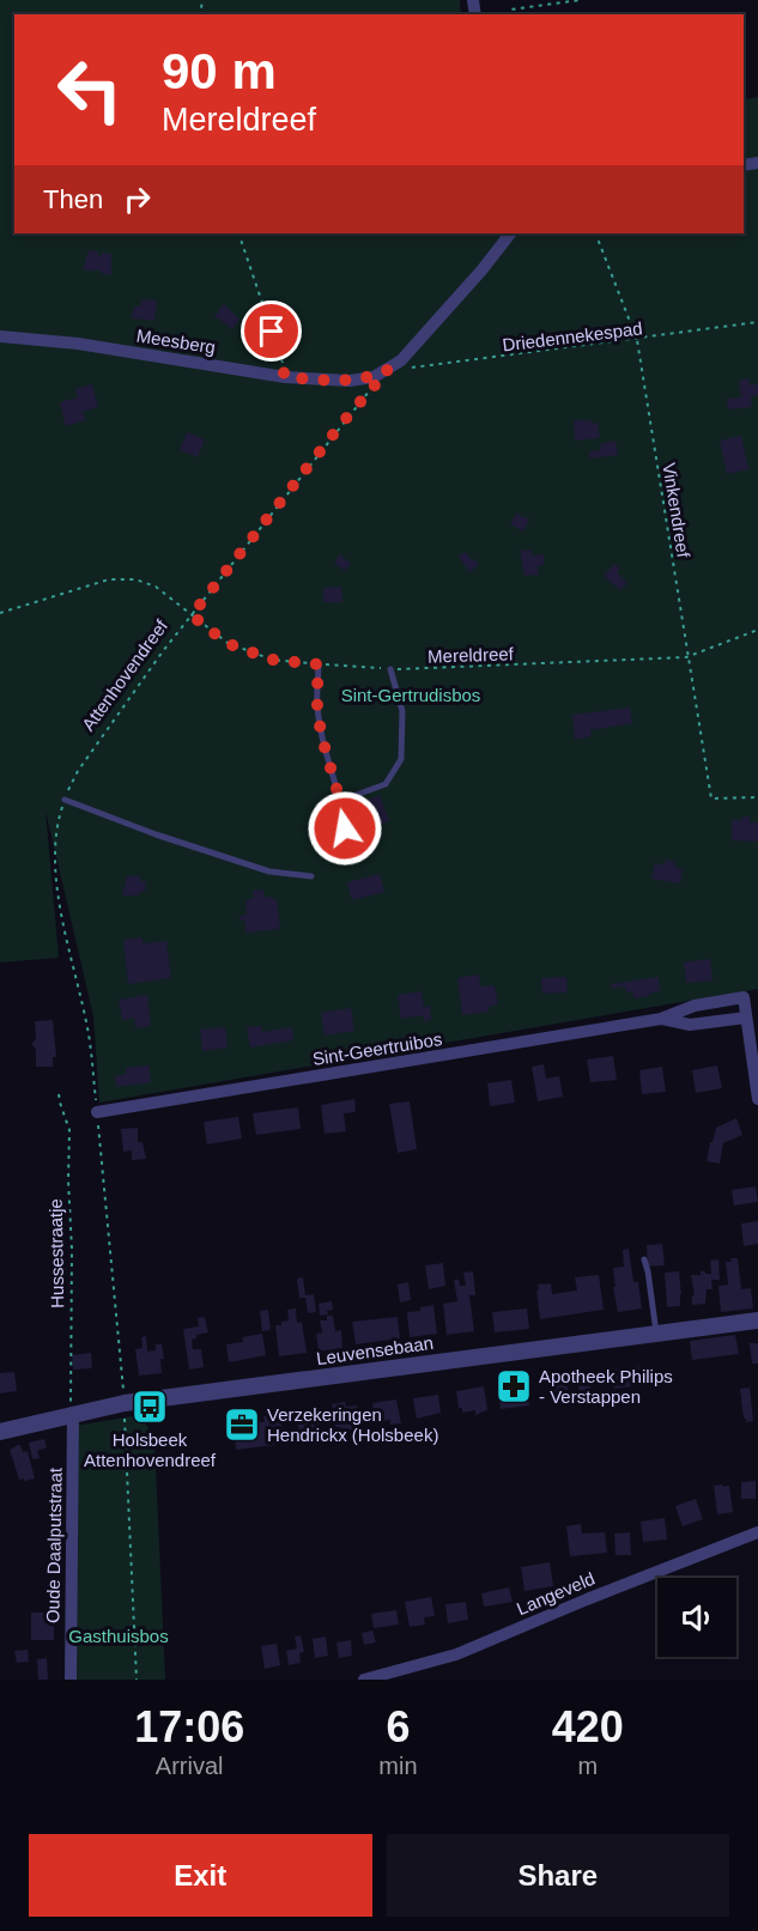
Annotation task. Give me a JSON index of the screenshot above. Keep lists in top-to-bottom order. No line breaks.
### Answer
{"streets":{"street":["Meesberg","Sint-Geertruibos","Leuvensebaan","Oude Daalputstraat","Langeveld"],"path":["Driedennekespad","Vinkendreef","Mereldreef","Attenhovendreef","Hussestraatje"]},"crossings":[["Driedennekespad","Meesberg"],["Driedennekespad","Vinkendreef"],["Vinkendreef","Mereldreef"],["Mereldreef","Attenhovendreef"],["Hussestraatje","Leuvensebaan"],["Hussestraatje","Oude Daalputstraat"],["Leuvensebaan","Oude Daalputstraat"]],"parks":["Sint-Gertrudisbos","Gasthuisbos"],"places":{"pharmacy":["Apotheek Philips - Verstappen"],"bus stop":["Holsbeek Attenhovendreef"],"office":["Verzekeringen Hendrickx (Holsbeek)"]},"page":{"turn":["90 m","Mereldreef"],"then":"Then","eta":["17:06","Arrival","6","min","420","m"],"buttons":["Exit","Share"]}}
